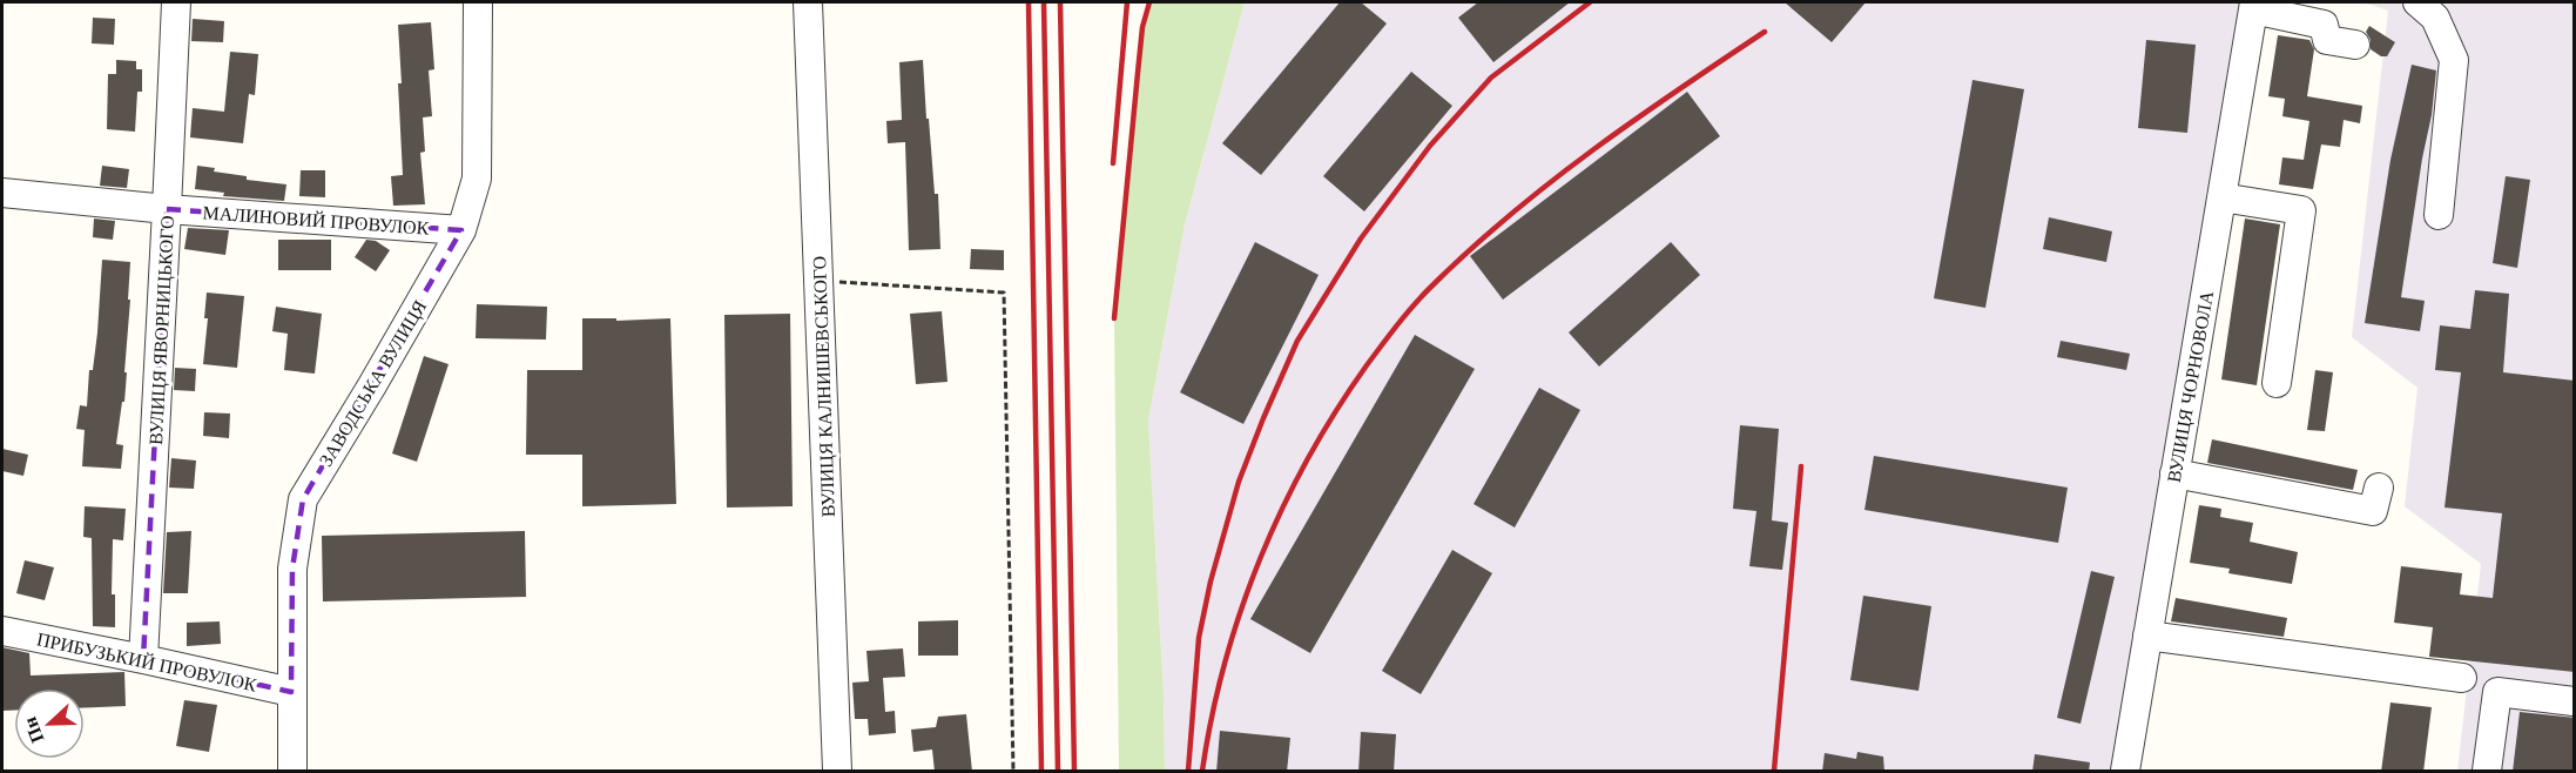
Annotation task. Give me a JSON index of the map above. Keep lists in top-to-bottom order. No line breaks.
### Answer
{"streets":{"street":["МАЛИНОВИЙ ПРОВУЛОК","ВУЛИЦЯ ЯВОРНИЦЬКОГО","ЗАВОДСЬКА ВУЛИЦЯ","ВУЛИЦЯ КАЛНИШЕВСЬКОГО","ВУЛИЦЯ ЧОРНОВОЛА","ПРИБУЗЬКИЙ ПРОВУЛОК"]},"crossings":[["МАЛИНОВИЙ ПРОВУЛОК","ВУЛИЦЯ ЯВОРНИЦЬКОГО"],["МАЛИНОВИЙ ПРОВУЛОК","ЗАВОДСЬКА ВУЛИЦЯ"],["ВУЛИЦЯ ЯВОРНИЦЬКОГО","ПРИБУЗЬКИЙ ПРОВУЛОК"],["ЗАВОДСЬКА ВУЛИЦЯ","ПРИБУЗЬКИЙ ПРОВУЛОК"]],"north":"left"}
